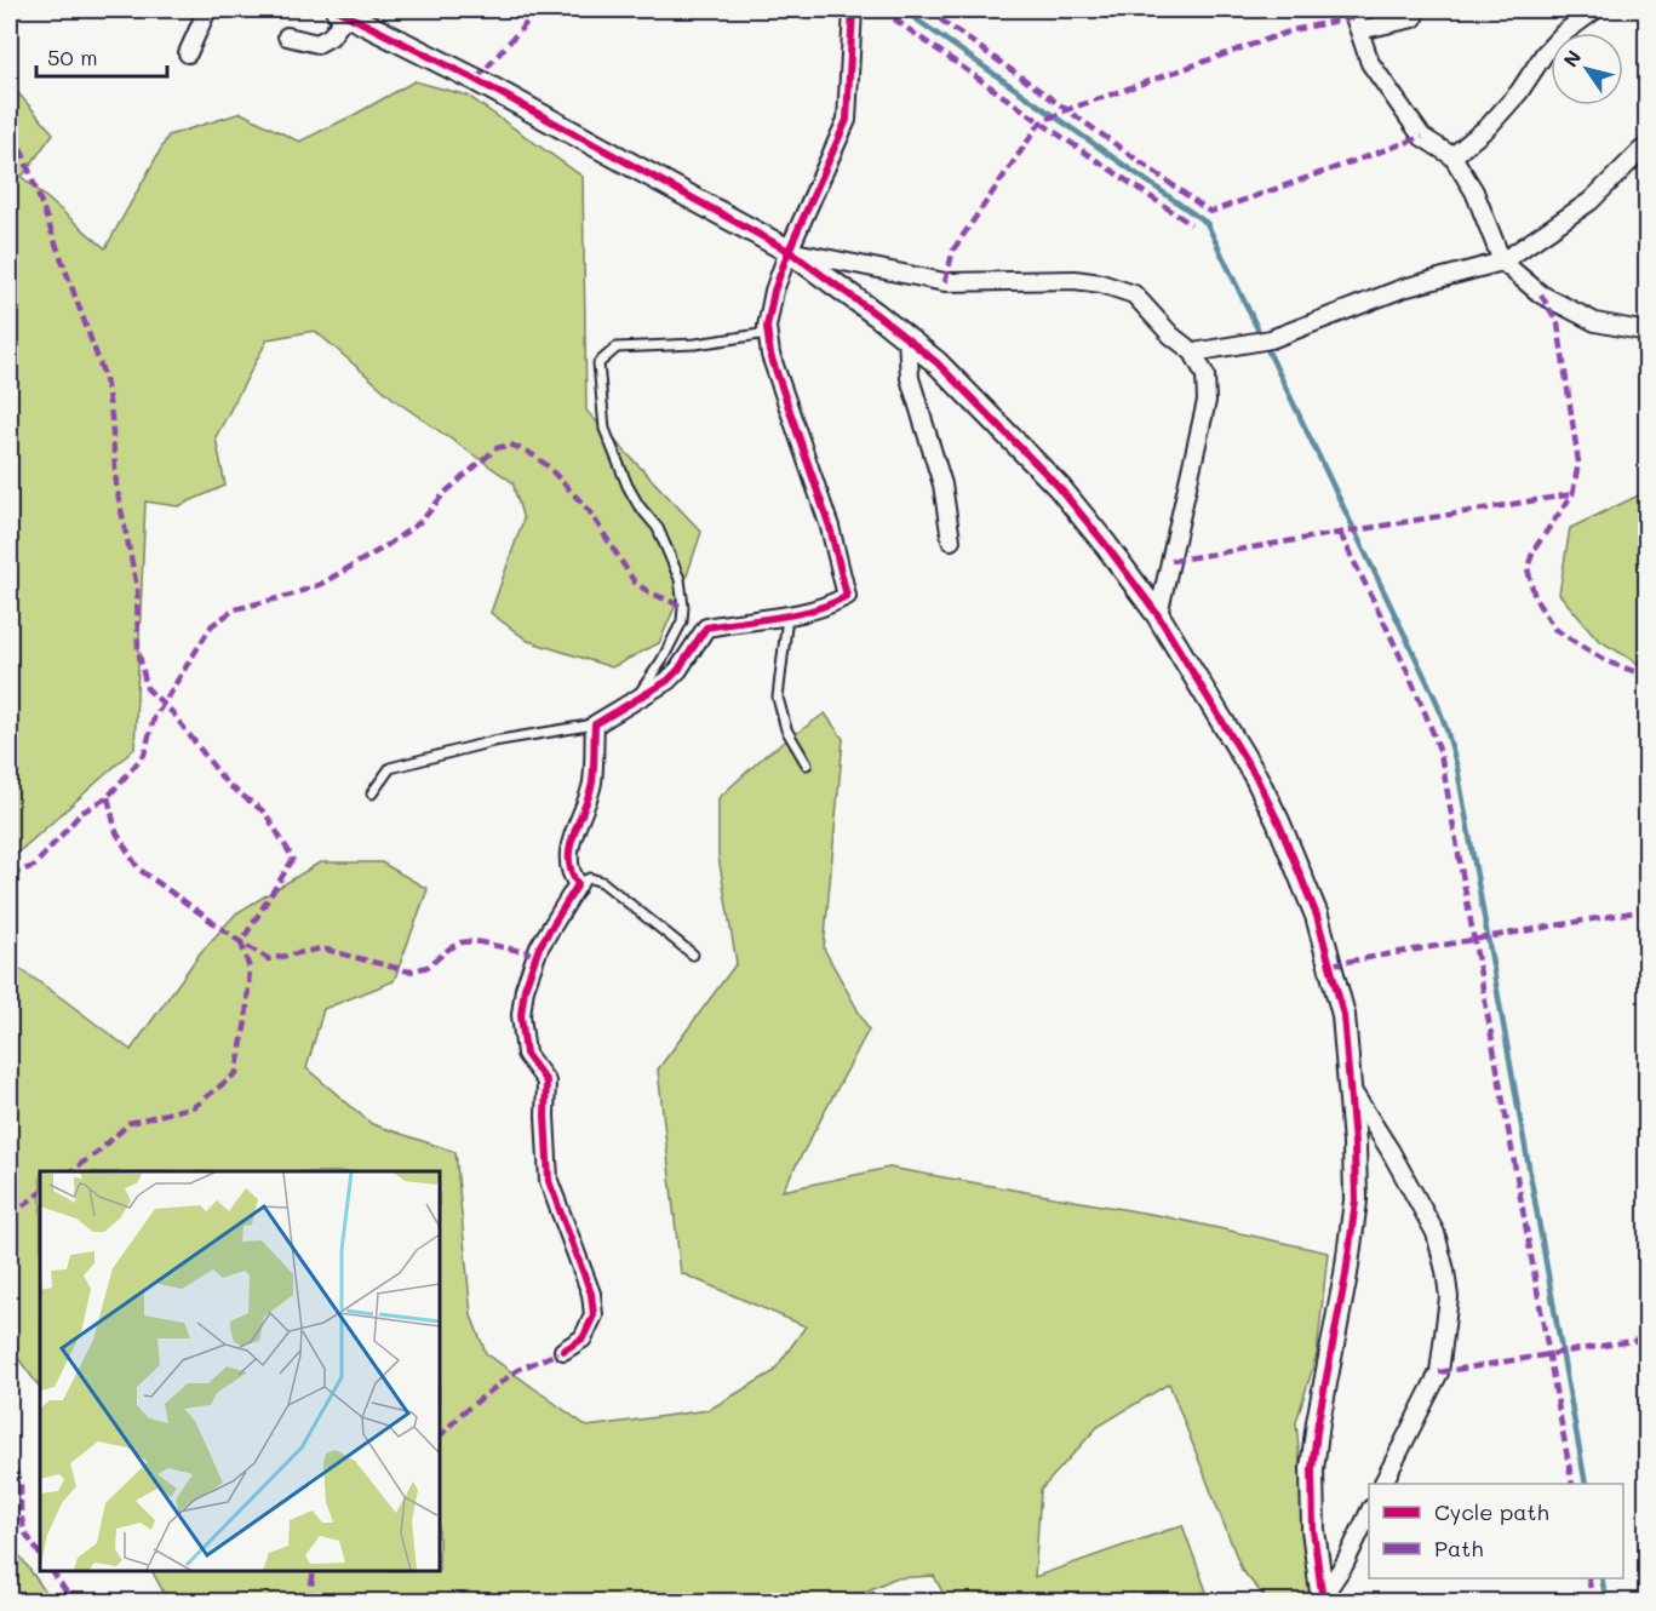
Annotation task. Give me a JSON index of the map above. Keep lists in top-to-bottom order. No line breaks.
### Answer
{"legend":["Cycle path","Path"],"scale_bar":"50 m","north":"top left"}
